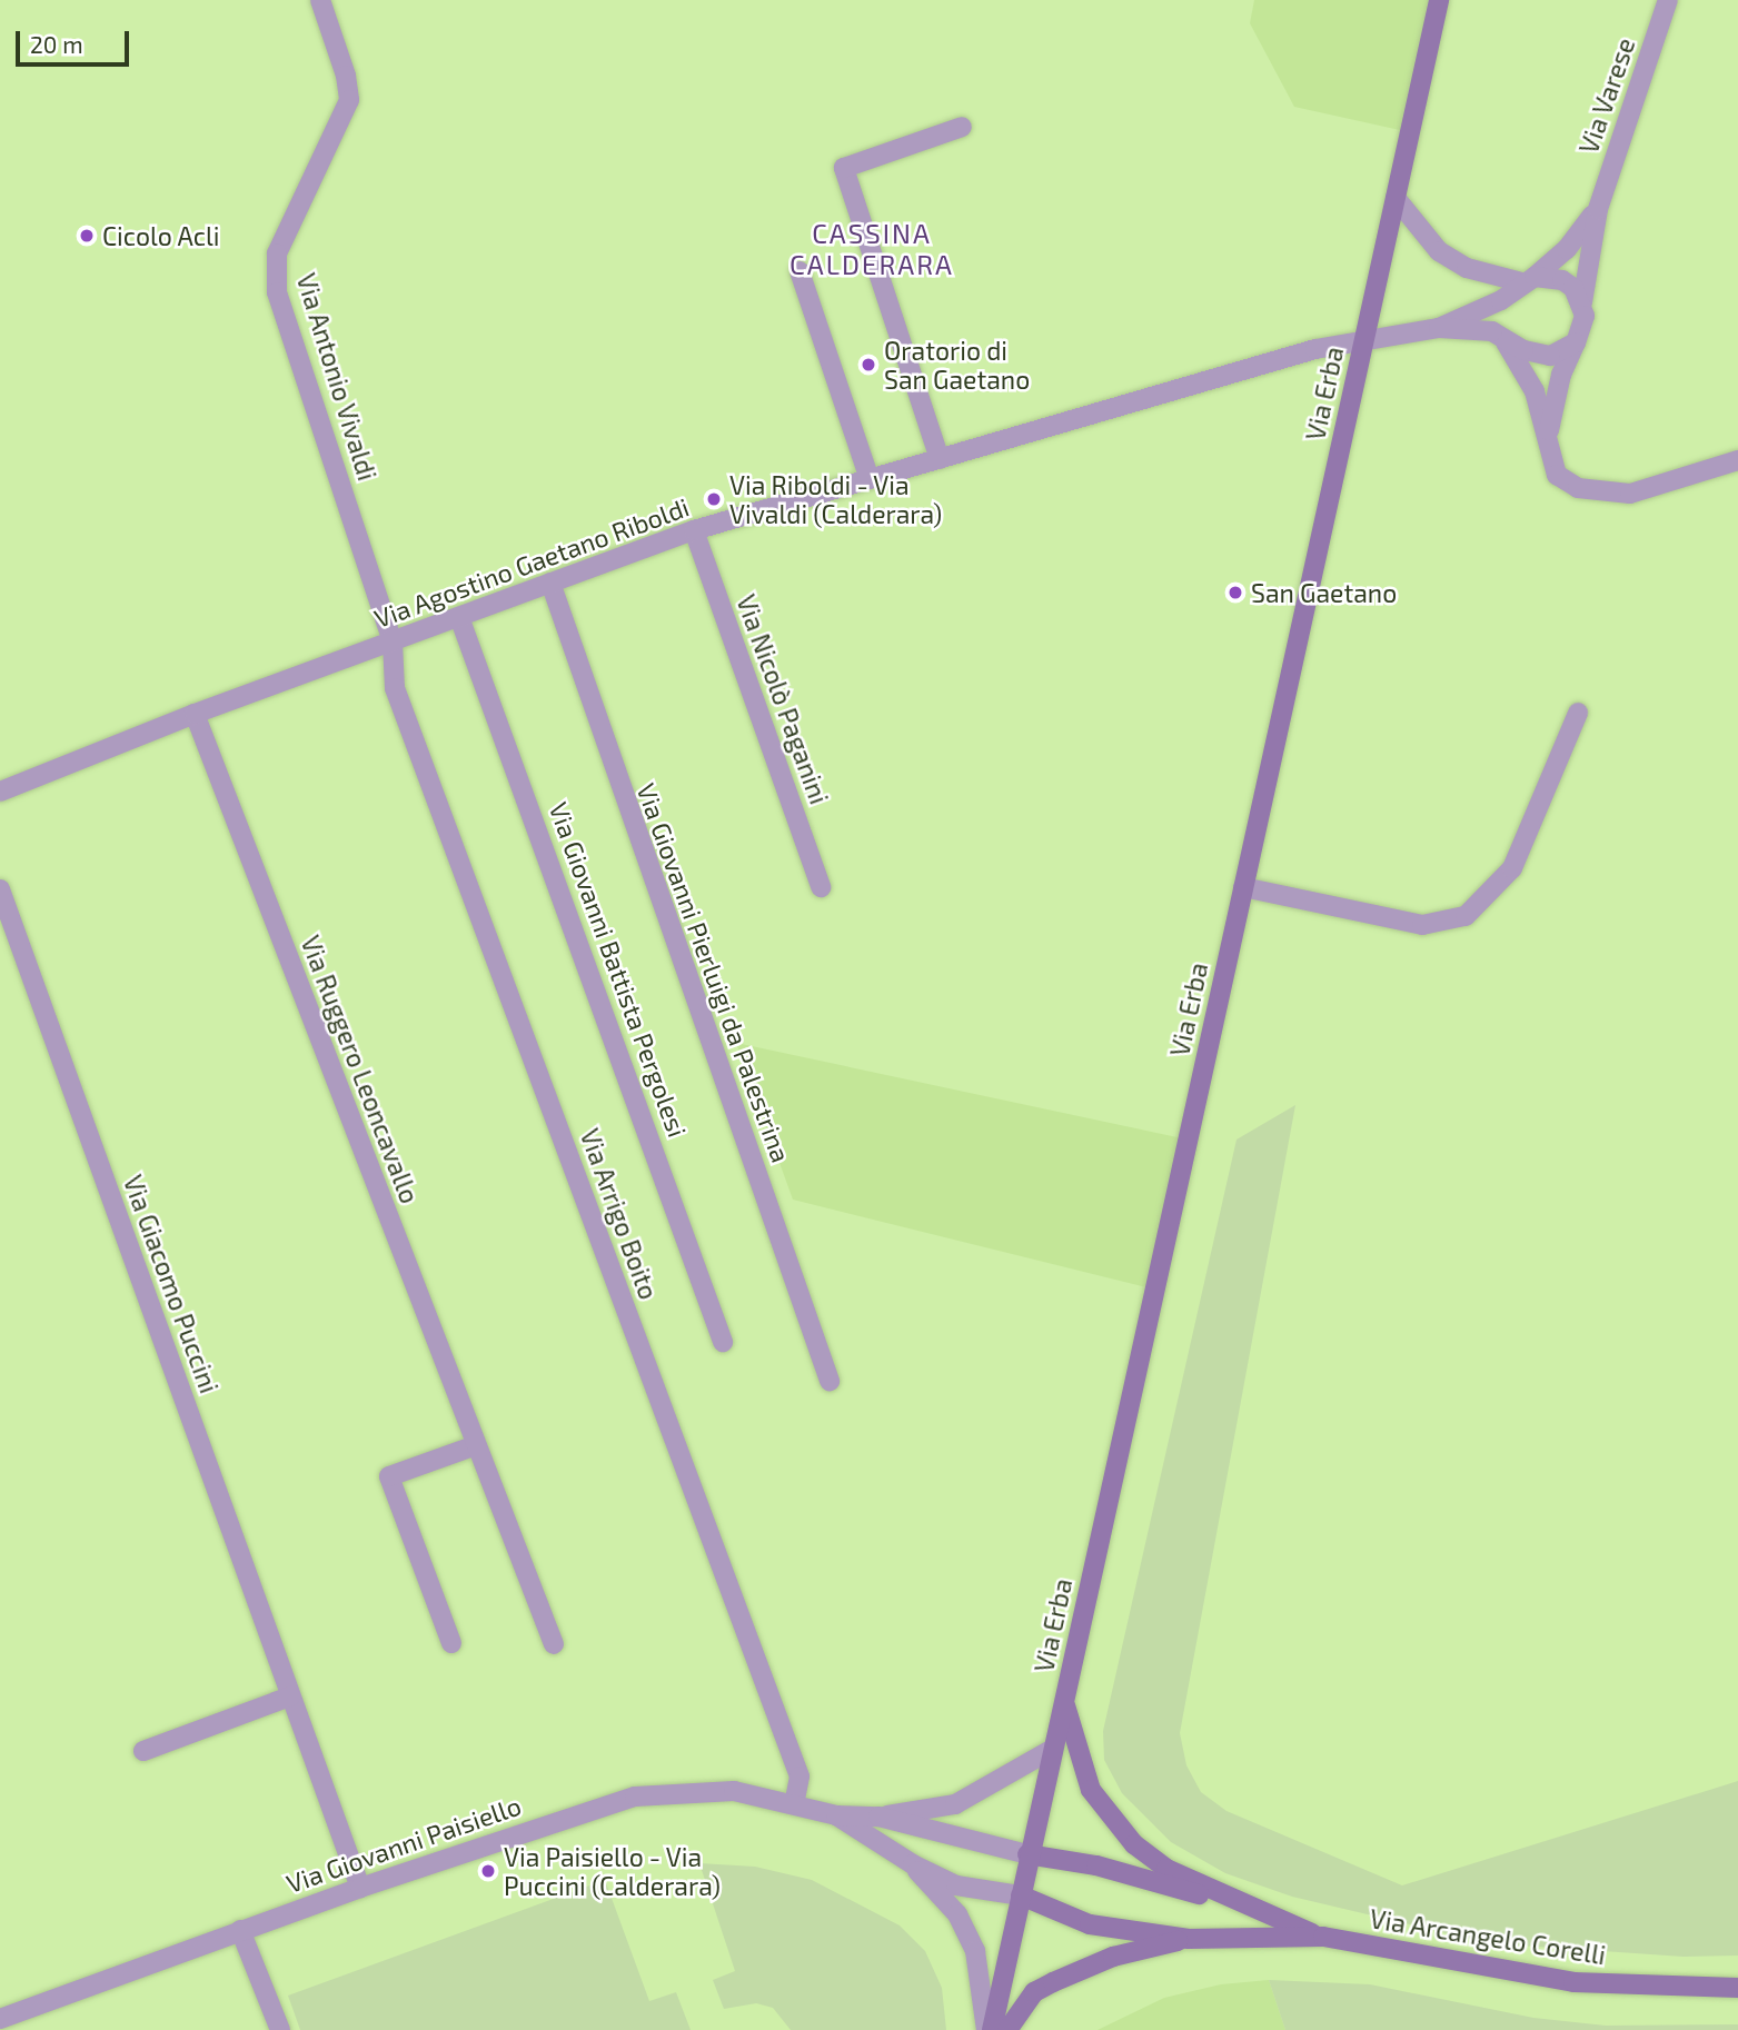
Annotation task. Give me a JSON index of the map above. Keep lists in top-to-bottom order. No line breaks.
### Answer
{"streets":{"main road":["Via Erba","Via Arcangelo Corelli"],"street":["Via Varese","Via Antonio Vivaldi","Via Agostino Gaetano Riboldi","Via Nicolò Paganini","Via Giovanni Battista Pergolesi","Via Giovanni Pierluigi da Palestrina","Via Ruggero Leoncavallo","Via Arrigo Boito","Via Giacomo Puccini","Via Giovanni Paisiello"]},"crossings":[["Via Antonio Vivaldi","Via Agostino Gaetano Riboldi"],["Via Antonio Vivaldi","Via Arrigo Boito"],["Via Erba","Via Agostino Gaetano Riboldi"],["Via Erba","Via Arcangelo Corelli"],["Via Agostino Gaetano Riboldi","Via Nicolò Paganini"],["Via Agostino Gaetano Riboldi","Via Giovanni Battista Pergolesi"],["Via Agostino Gaetano Riboldi","Via Giovanni Pierluigi da Palestrina"],["Via Agostino Gaetano Riboldi","Via Ruggero Leoncavallo"],["Via Agostino Gaetano Riboldi","Via Arrigo Boito"],["Via Arrigo Boito","Via Giovanni Paisiello"],["Via Giacomo Puccini","Via Giovanni Paisiello"]],"districts":["CASSINA CALDERARA"],"places":["Cicolo Acli","Oratorio di San Gaetano","Via Riboldi - Via Vivaldi (Calderara)","San Gaetano","Via Paisiello - Via Puccini (Calderara)"],"scale_bar":"20 m"}
